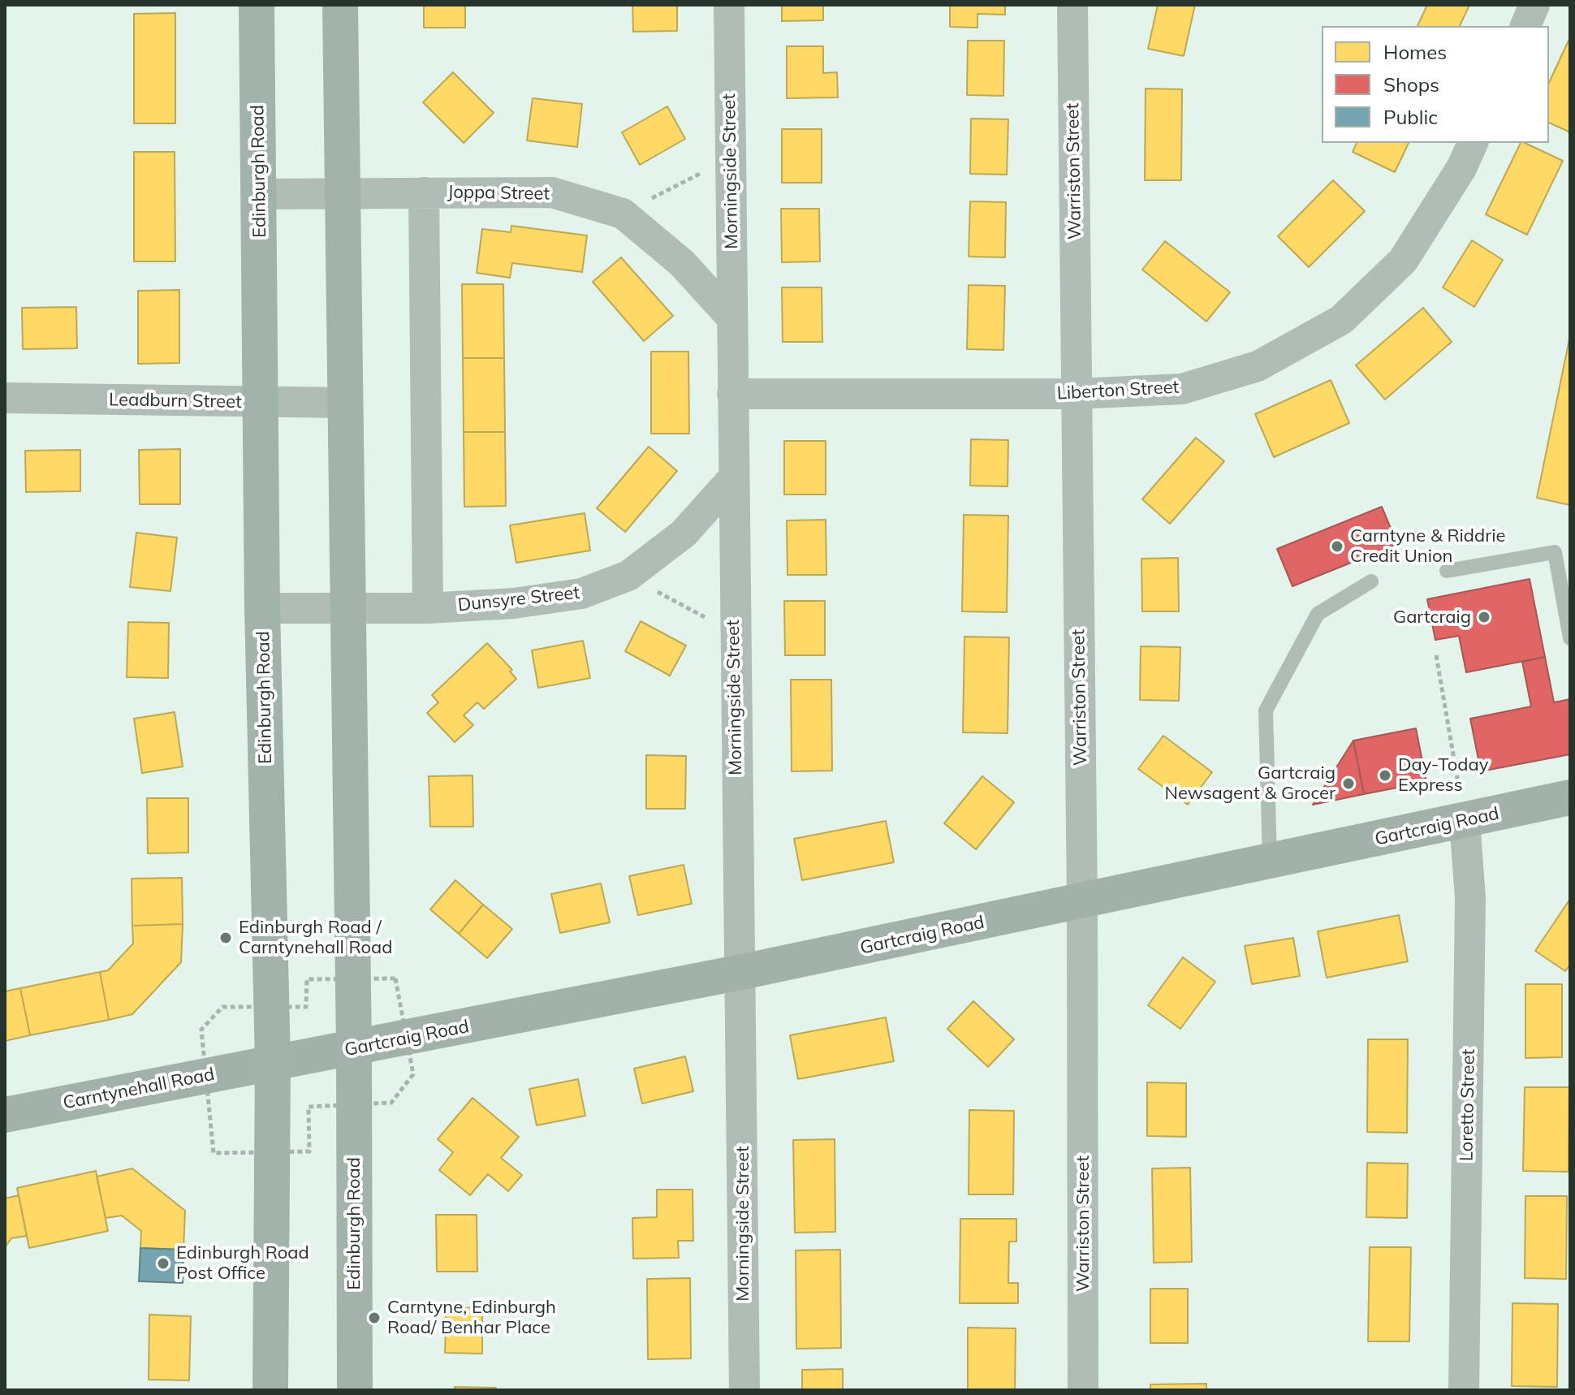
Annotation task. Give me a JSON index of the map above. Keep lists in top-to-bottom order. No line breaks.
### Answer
{"streets":{"main road":["Edinburgh Road"],"street":["Morningside Street","Warriston Street","Joppa Street","Liberton Street","Leadburn Street","Dunsyre Street","Gartcraig Road","Carntynehall Road","Loretto Street"]},"crossings":[["Edinburgh Road","Joppa Street"],["Edinburgh Road","Leadburn Street"],["Edinburgh Road","Dunsyre Street"],["Edinburgh Road","Gartcraig Road"],["Edinburgh Road","Carntynehall Road"],["Morningside Street","Joppa Street"],["Morningside Street","Liberton Street"],["Morningside Street","Dunsyre Street"],["Morningside Street","Gartcraig Road"],["Warriston Street","Liberton Street"],["Warriston Street","Gartcraig Road"],["Gartcraig Road","Carntynehall Road"],["Gartcraig Road","Loretto Street"]],"places":["Carntyne & Riddrie Credit Union","Gartcraig","Day-Today Express","Gartcraig Newsagent & Grocer","Edinburgh Road / Carntynehall Road","Edinburgh Road Post Office","Carntyne, Edinburgh Road/ Benhar Place"],"legend":["Homes","Shops","Public"]}
